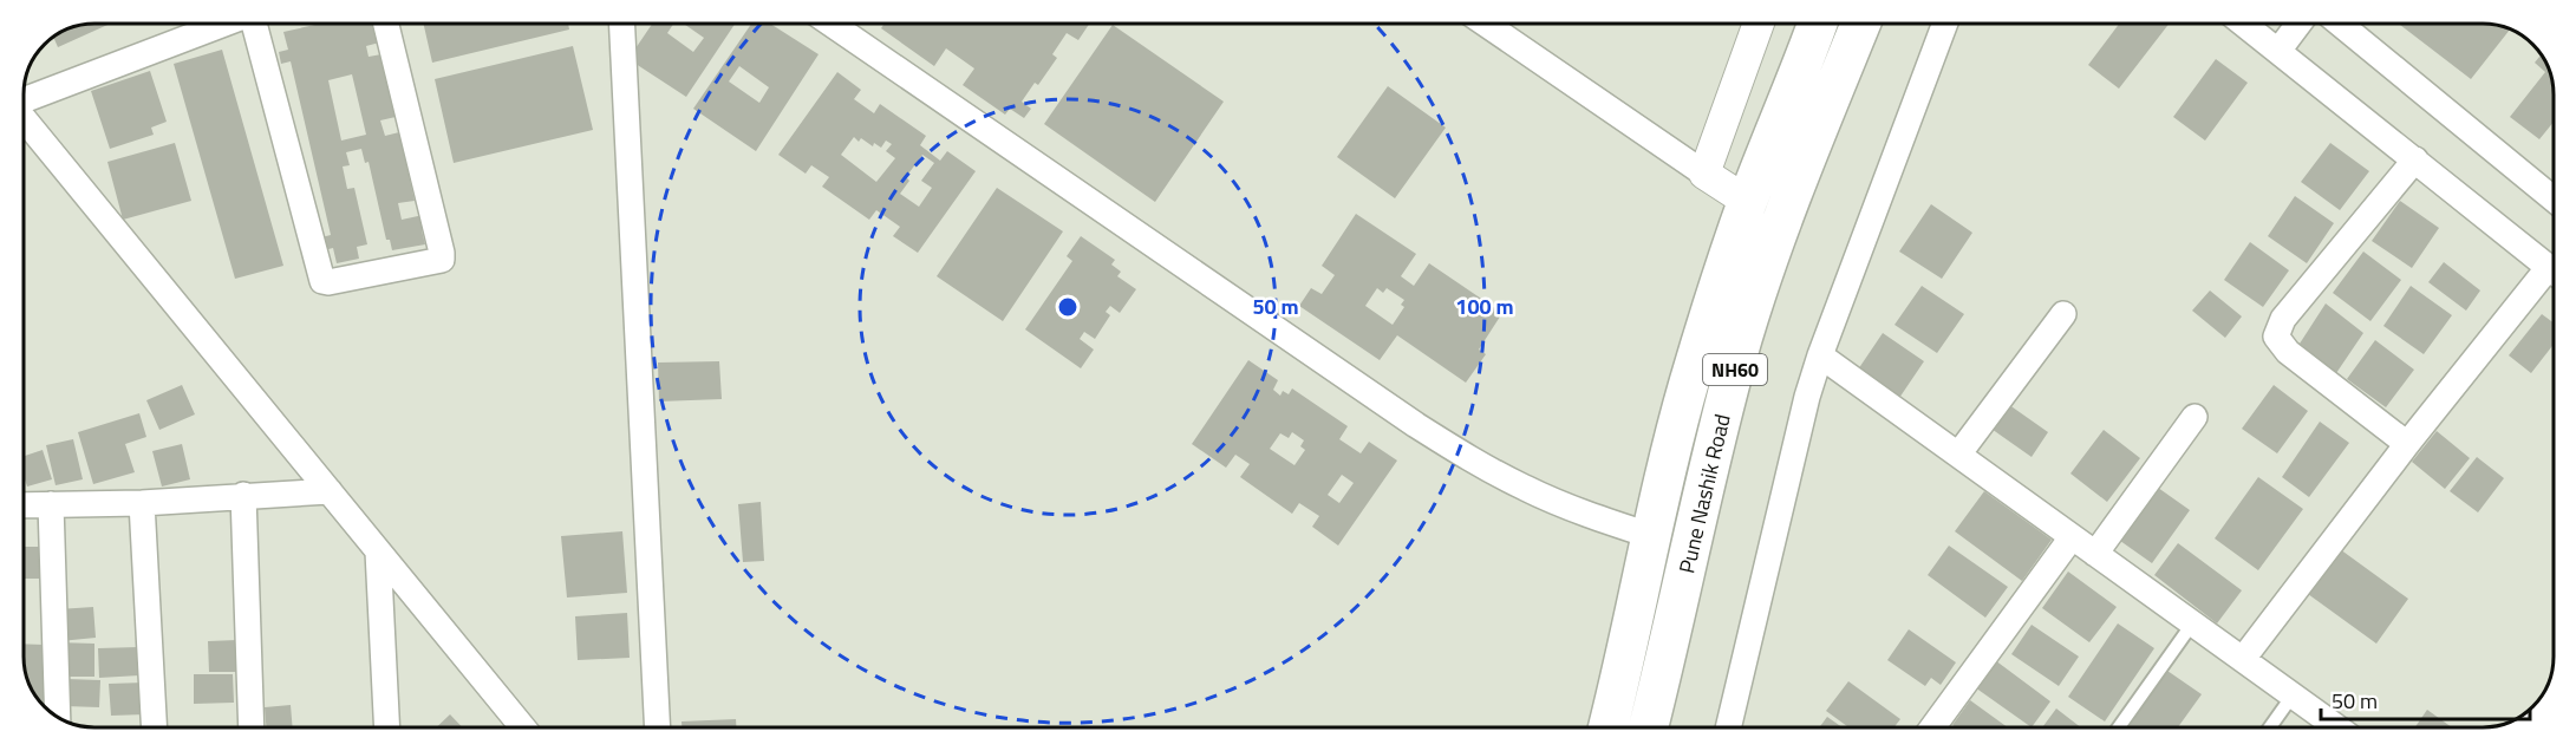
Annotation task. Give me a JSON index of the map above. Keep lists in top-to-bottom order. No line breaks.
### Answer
{"streets":{"highway":["NH60","Pune Nashik Road"]},"scale_bar":"50 m","rings":["50 m","100 m"]}
